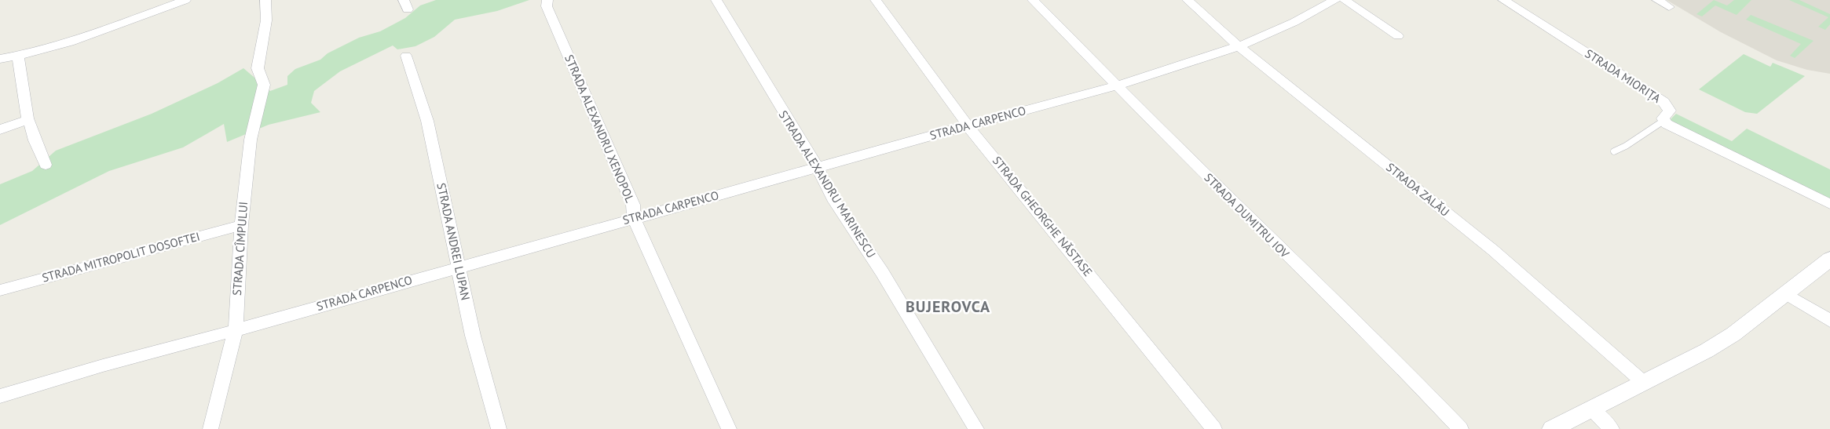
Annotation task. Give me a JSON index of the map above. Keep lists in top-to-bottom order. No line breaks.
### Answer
{"streets":{"street":["STRADA MIORIȚA","STRADA CARPENCO","STRADA ALEXANDRU XENOPOL","STRADA ALEXANDRU MARINESCU","STRADA ZALĂU","STRADA DUMITRU IOV","STRADA GHEORGHE NĂSTASE","STRADA ANDREI LUPAN","STRADA CÎMPULUI","STRADA MITROPOLIT DOSOFTEI"]},"crossings":[["STRADA CARPENCO","STRADA ALEXANDRU XENOPOL"],["STRADA CARPENCO","STRADA ALEXANDRU MARINESCU"],["STRADA CARPENCO","STRADA ZALĂU"],["STRADA CARPENCO","STRADA DUMITRU IOV"],["STRADA CARPENCO","STRADA GHEORGHE NĂSTASE"],["STRADA CARPENCO","STRADA ANDREI LUPAN"],["STRADA CARPENCO","STRADA CÎMPULUI"],["STRADA CÎMPULUI","STRADA MITROPOLIT DOSOFTEI"]],"districts":["BUJEROVCA"]}
